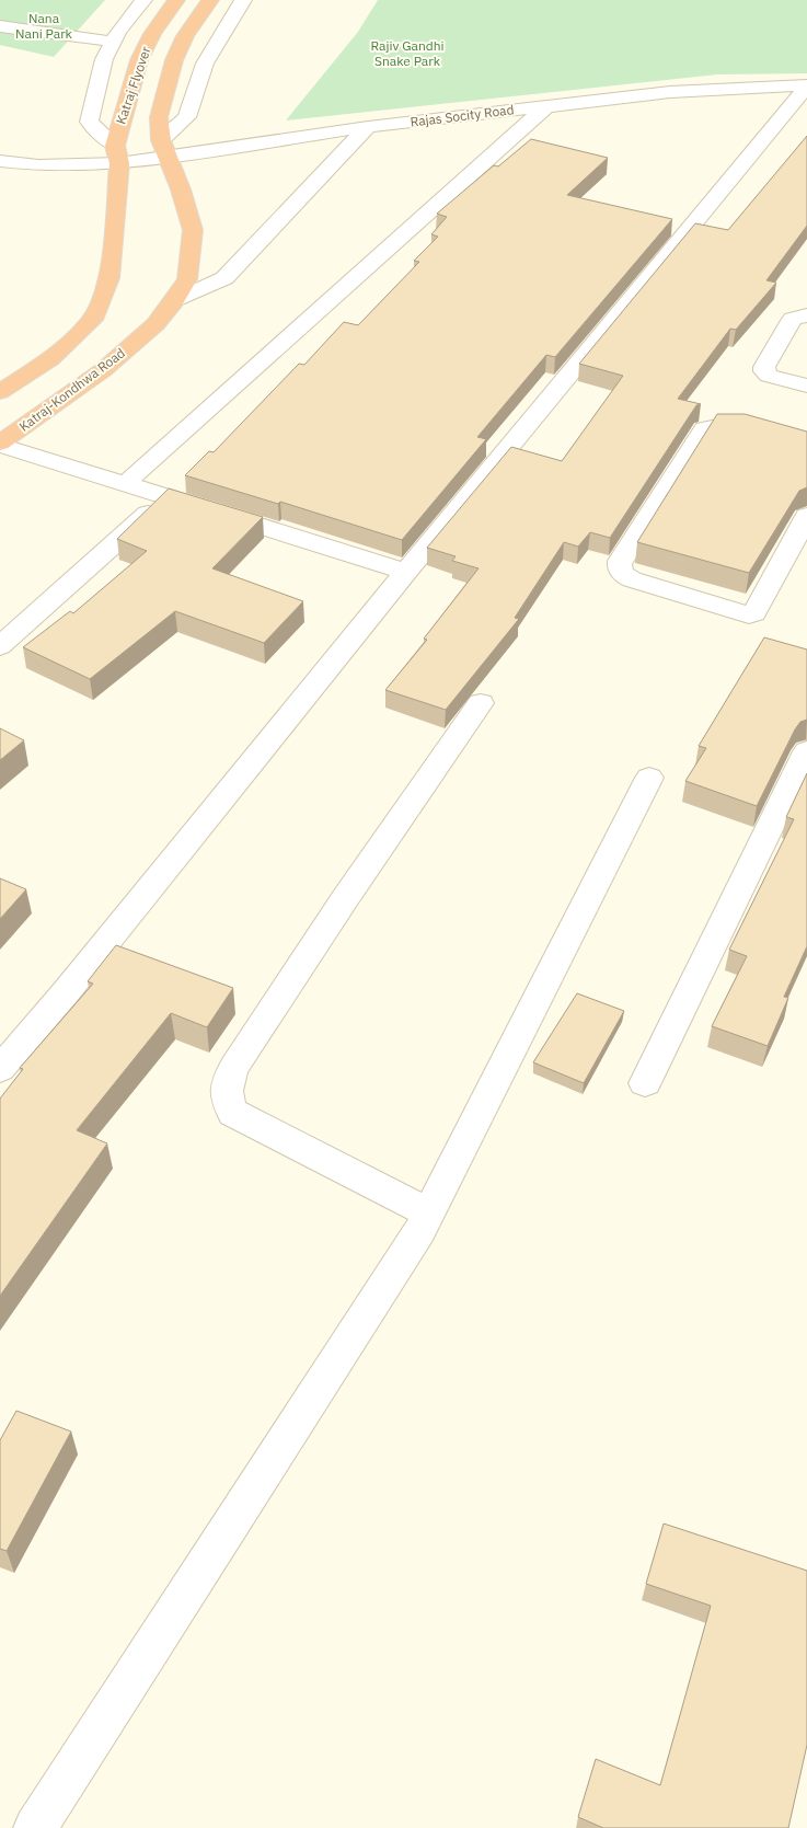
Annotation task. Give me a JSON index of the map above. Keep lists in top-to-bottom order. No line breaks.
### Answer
{"streets":{"highway":["Katraj Flyover","Katraj-Kondhwa Road"],"street":["Rajas Socity Road"]},"crossings":[["Katraj Flyover","Rajas Socity Road"],["Katraj Flyover","Katraj-Kondhwa Road"],["Rajas Socity Road","Katraj-Kondhwa Road"]],"parks":["Nana Nani Park","Rajiv Gandhi Snake Park"]}
